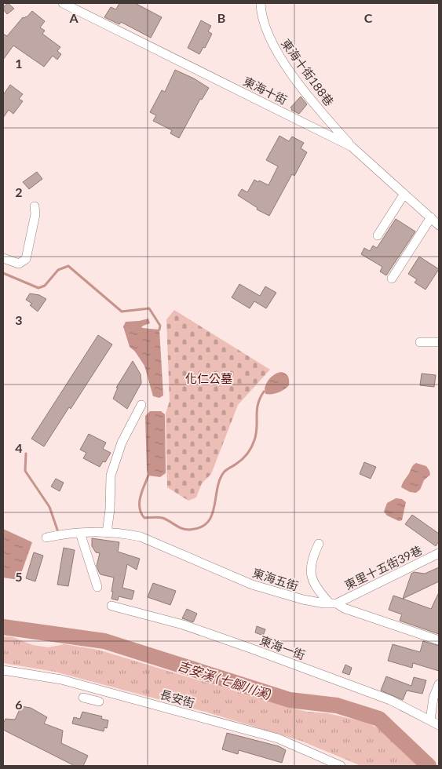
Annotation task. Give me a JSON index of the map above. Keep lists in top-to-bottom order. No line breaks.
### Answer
{"streets":{"street":["東海十街188巷","東海十街","東里十五街39巷","東海五街","東海一街","長安街"]},"crossings":[["東海十街188巷","東海十街"],["東里十五街39巷","東海五街"]],"water":["吉安溪 (七腳川溪)"],"parks":["化仁公墓"],"grid":{"columns":["A","B","C"],"rows":["1","2","3","4","5","6"]}}
